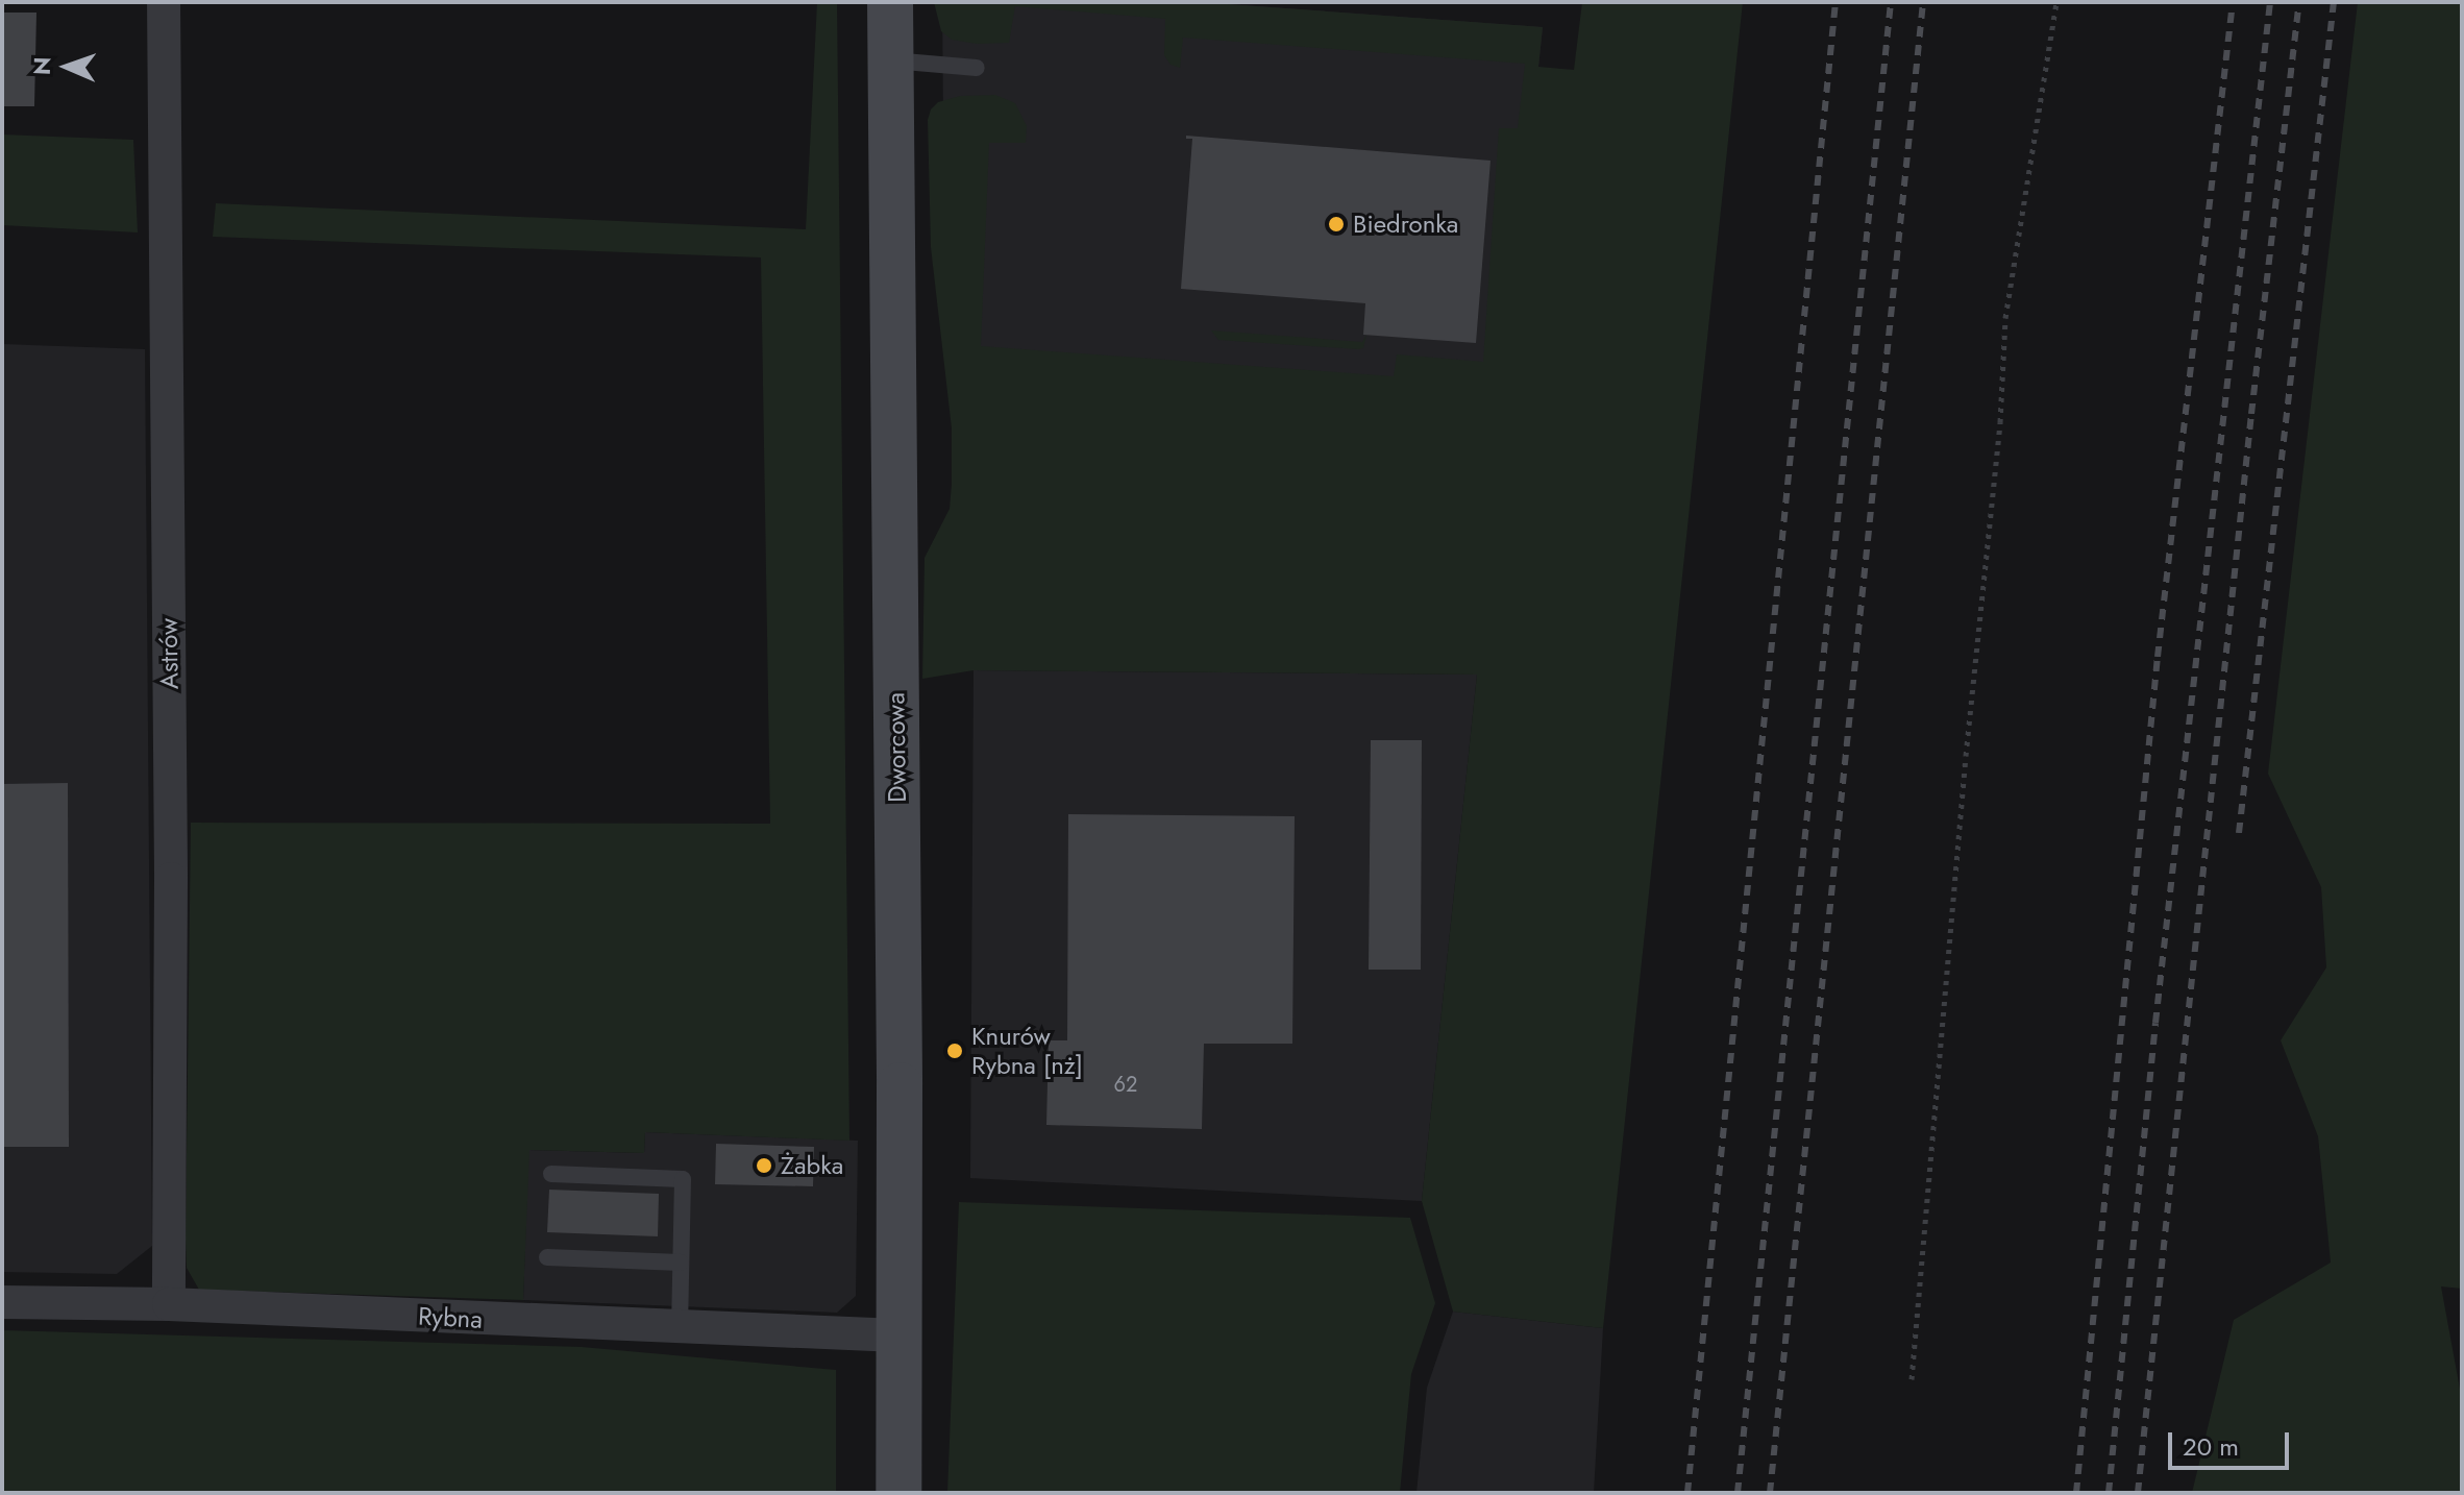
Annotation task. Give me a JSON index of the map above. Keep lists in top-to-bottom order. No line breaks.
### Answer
{"streets":{"main road":["Dworcowa"],"street":["Astrów","Rybna"]},"crossings":[["Astrów","Rybna"],["Dworcowa","Rybna"]],"places":["Biedronka","Knurów Rybna [nż]","Żabka"],"house_numbers":["62"],"scale_bar":"20 m","north":"left"}
